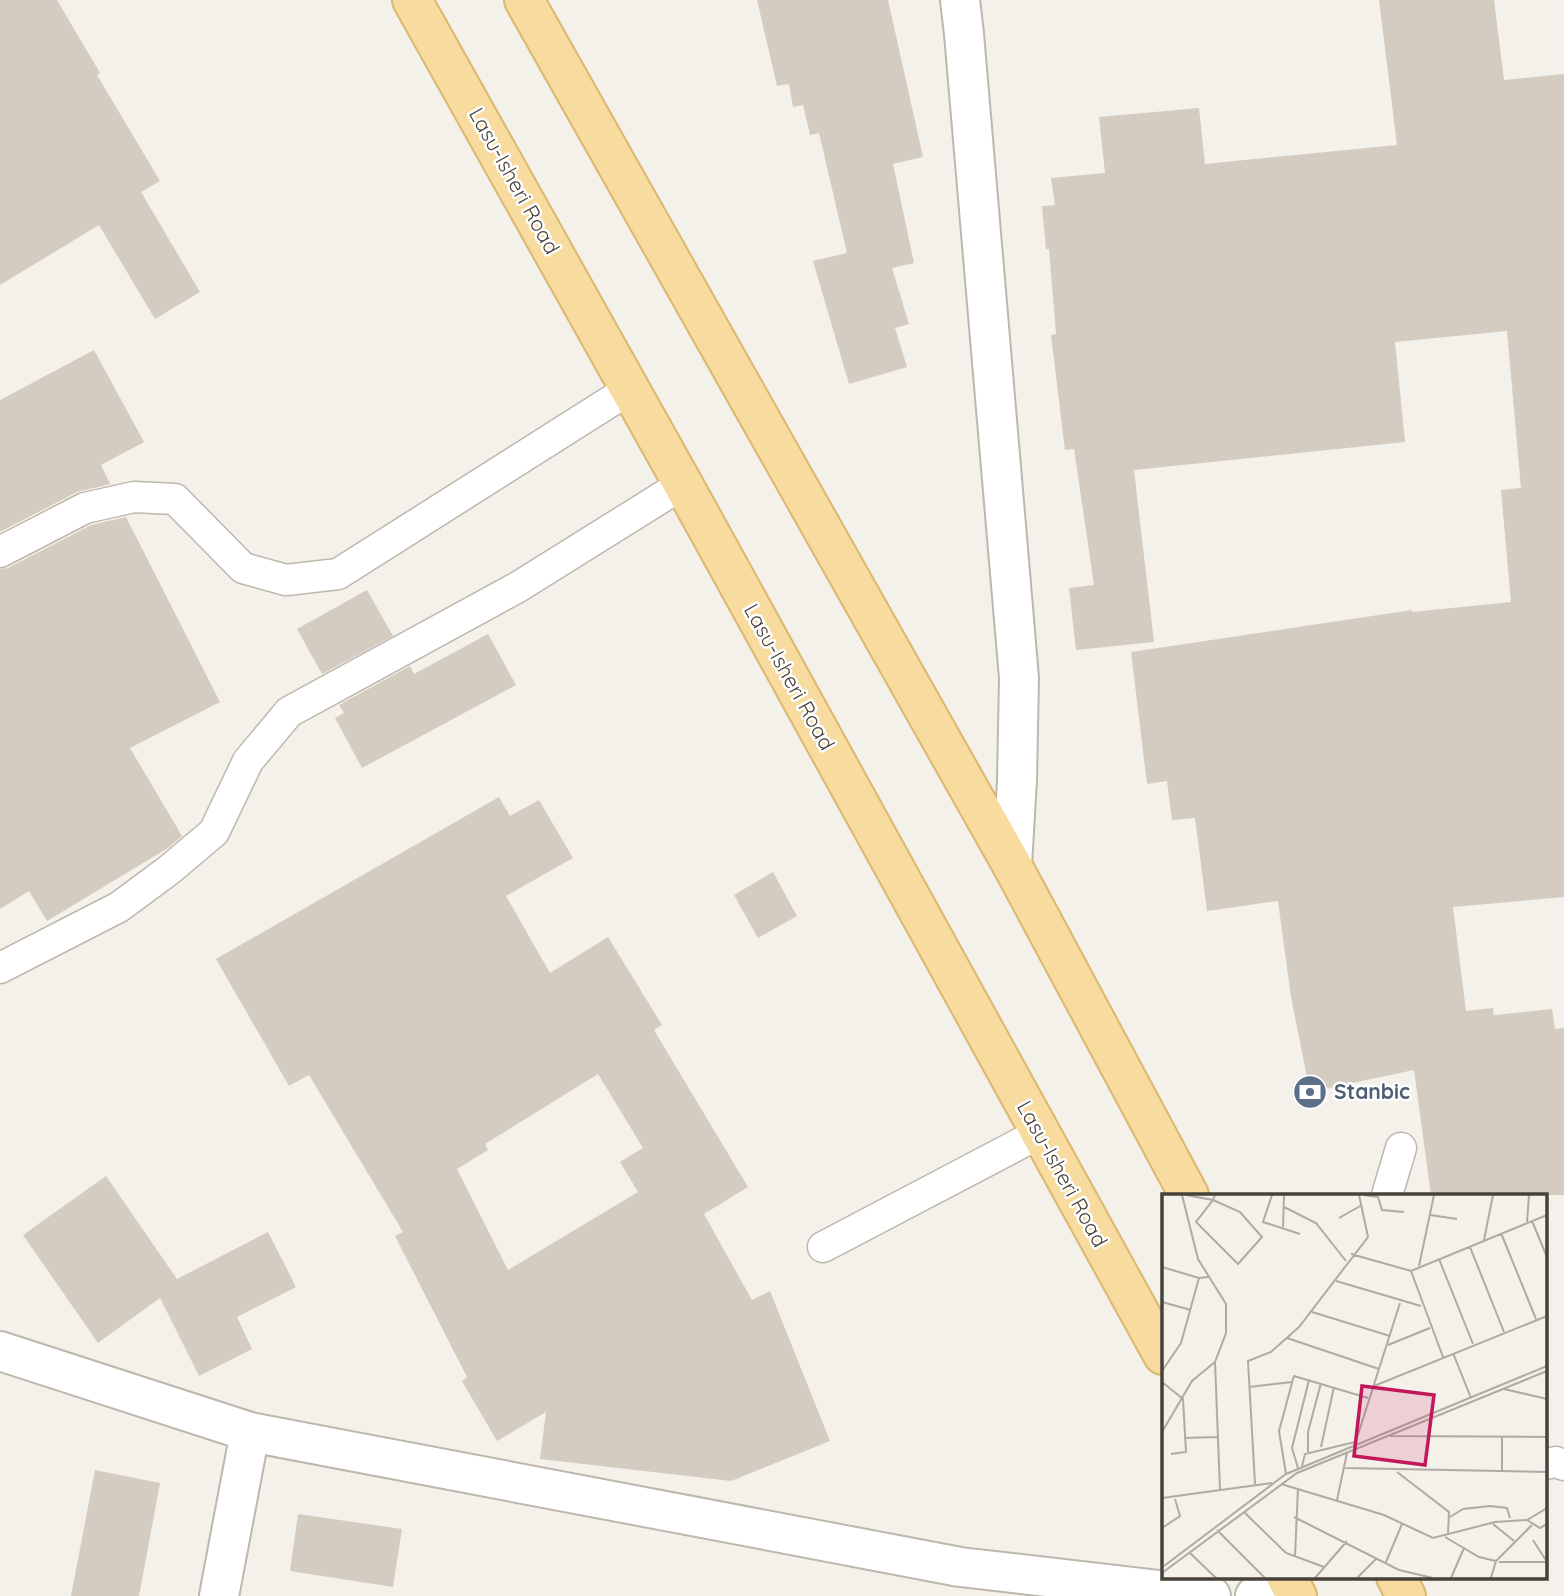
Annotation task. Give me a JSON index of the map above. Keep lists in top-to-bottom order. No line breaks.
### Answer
{"streets":{"main road":["Lasu-Isheri Road"]},"places":{"bank":["Stanbic"]}}
